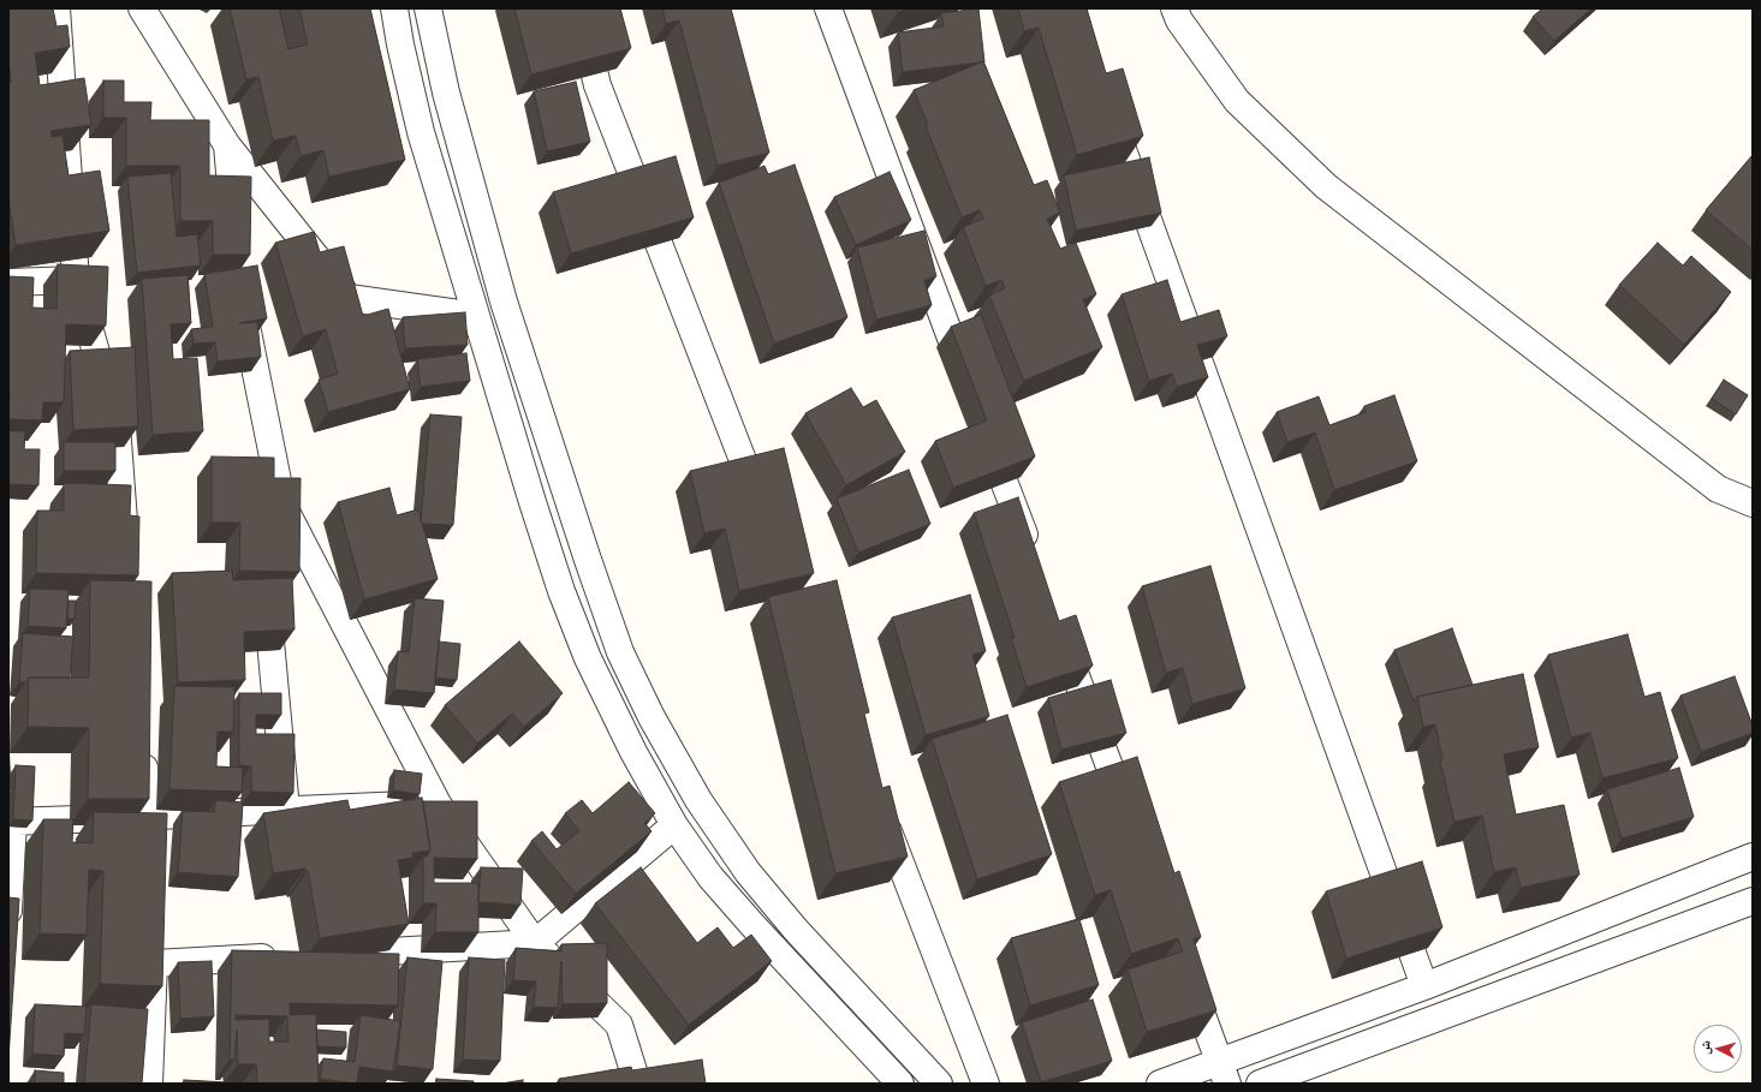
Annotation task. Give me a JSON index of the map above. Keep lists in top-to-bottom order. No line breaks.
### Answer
{"north":"left"}
